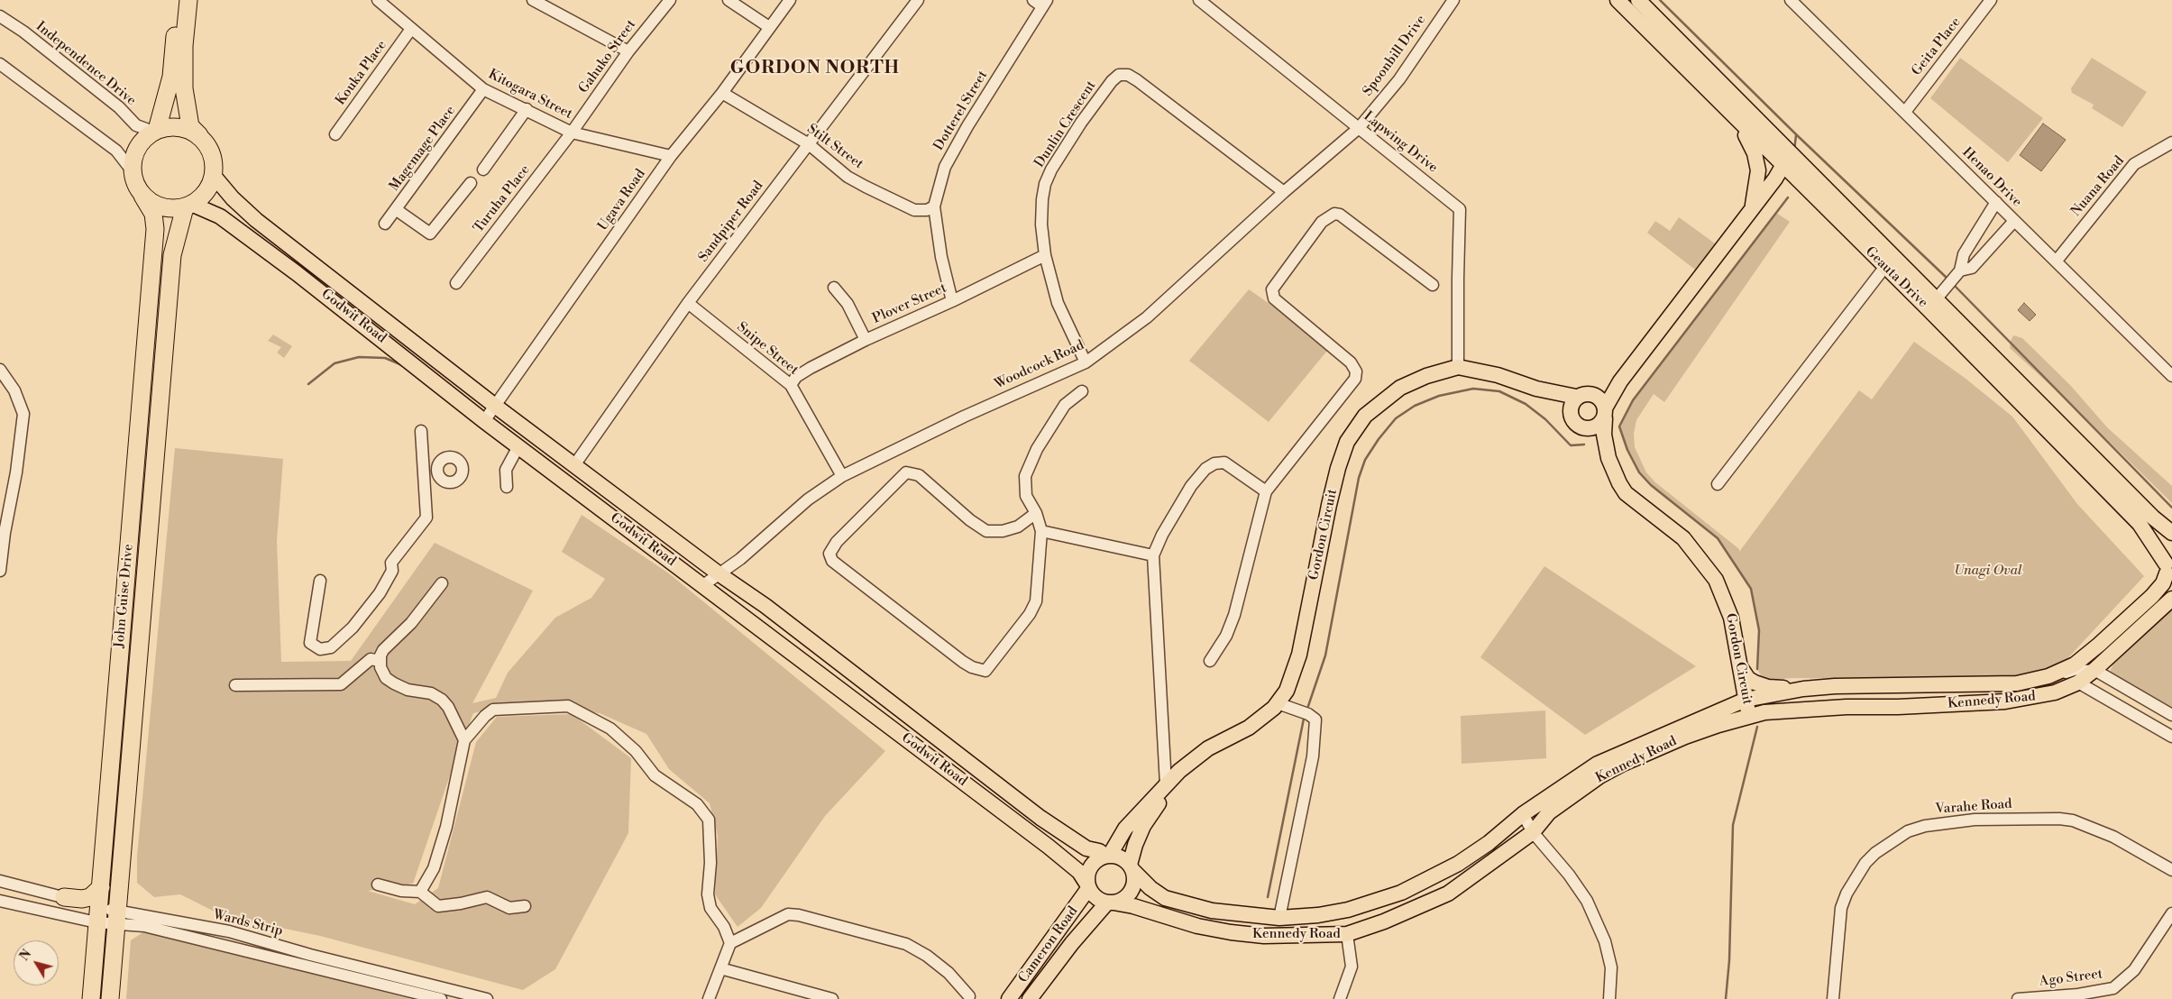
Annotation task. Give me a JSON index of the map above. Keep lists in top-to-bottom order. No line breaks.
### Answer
{"streets":{"highway":["John Guise Drive"],"main road":["Geauta Drive","Godwit Road","Gordon Circuit","Kennedy Road","Cameron Road"],"street":["Geita Place","Spoonbill Drive","Gahuko Street","Independence Drive","Kouka Place","Kitogara Street","Dotterel Street","Dunlin Crescent","Lapwing Drive","Stilt Street","Magemage Place","Henao Drive","Nuana Road","Turuha Place","Ugava Road","Sandpiper Road","Plover Street","Snipe Street","Woodcock Road","Varahe Road","Wards Strip","Ago Street"]},"crossings":[["Geita Place","Henao Drive"],["Spoonbill Drive","Lapwing Drive"],["Spoonbill Drive","Woodcock Road"],["Gahuko Street","Kitogara Street"],["Gahuko Street","Turuha Place"],["Independence Drive","Godwit Road"],["Independence Drive","John Guise Drive"],["Kouka Place","Kitogara Street"],["Kitogara Street","Magemage Place"],["Kitogara Street","Turuha Place"],["Kitogara Street","Ugava Road"],["Dotterel Street","Stilt Street"],["Dotterel Street","Plover Street"],["Dunlin Crescent","Plover Street"],["Dunlin Crescent","Woodcock Road"],["Lapwing Drive","Woodcock Road"],["Lapwing Drive","Gordon Circuit"],["Stilt Street","Ugava Road"],["Stilt Street","Sandpiper Road"],["Henao Drive","Nuana Road"],["Ugava Road","Godwit Road"],["Sandpiper Road","Godwit Road"],["Sandpiper Road","Snipe Street"],["Geauta Drive","Kennedy Road"],["Plover Street","Snipe Street"],["Godwit Road","Woodcock Road"],["Godwit Road","Gordon Circuit"],["Godwit Road","John Guise Drive"],["Godwit Road","Kennedy Road"],["Godwit Road","Cameron Road"],["Snipe Street","Woodcock Road"],["Gordon Circuit","Kennedy Road"],["Gordon Circuit","Cameron Road"],["John Guise Drive","Wards Strip"],["Kennedy Road","Cameron Road"]],"districts":["GORDON NORTH"],"parks":["Unagi Oval"],"north":"top left"}
